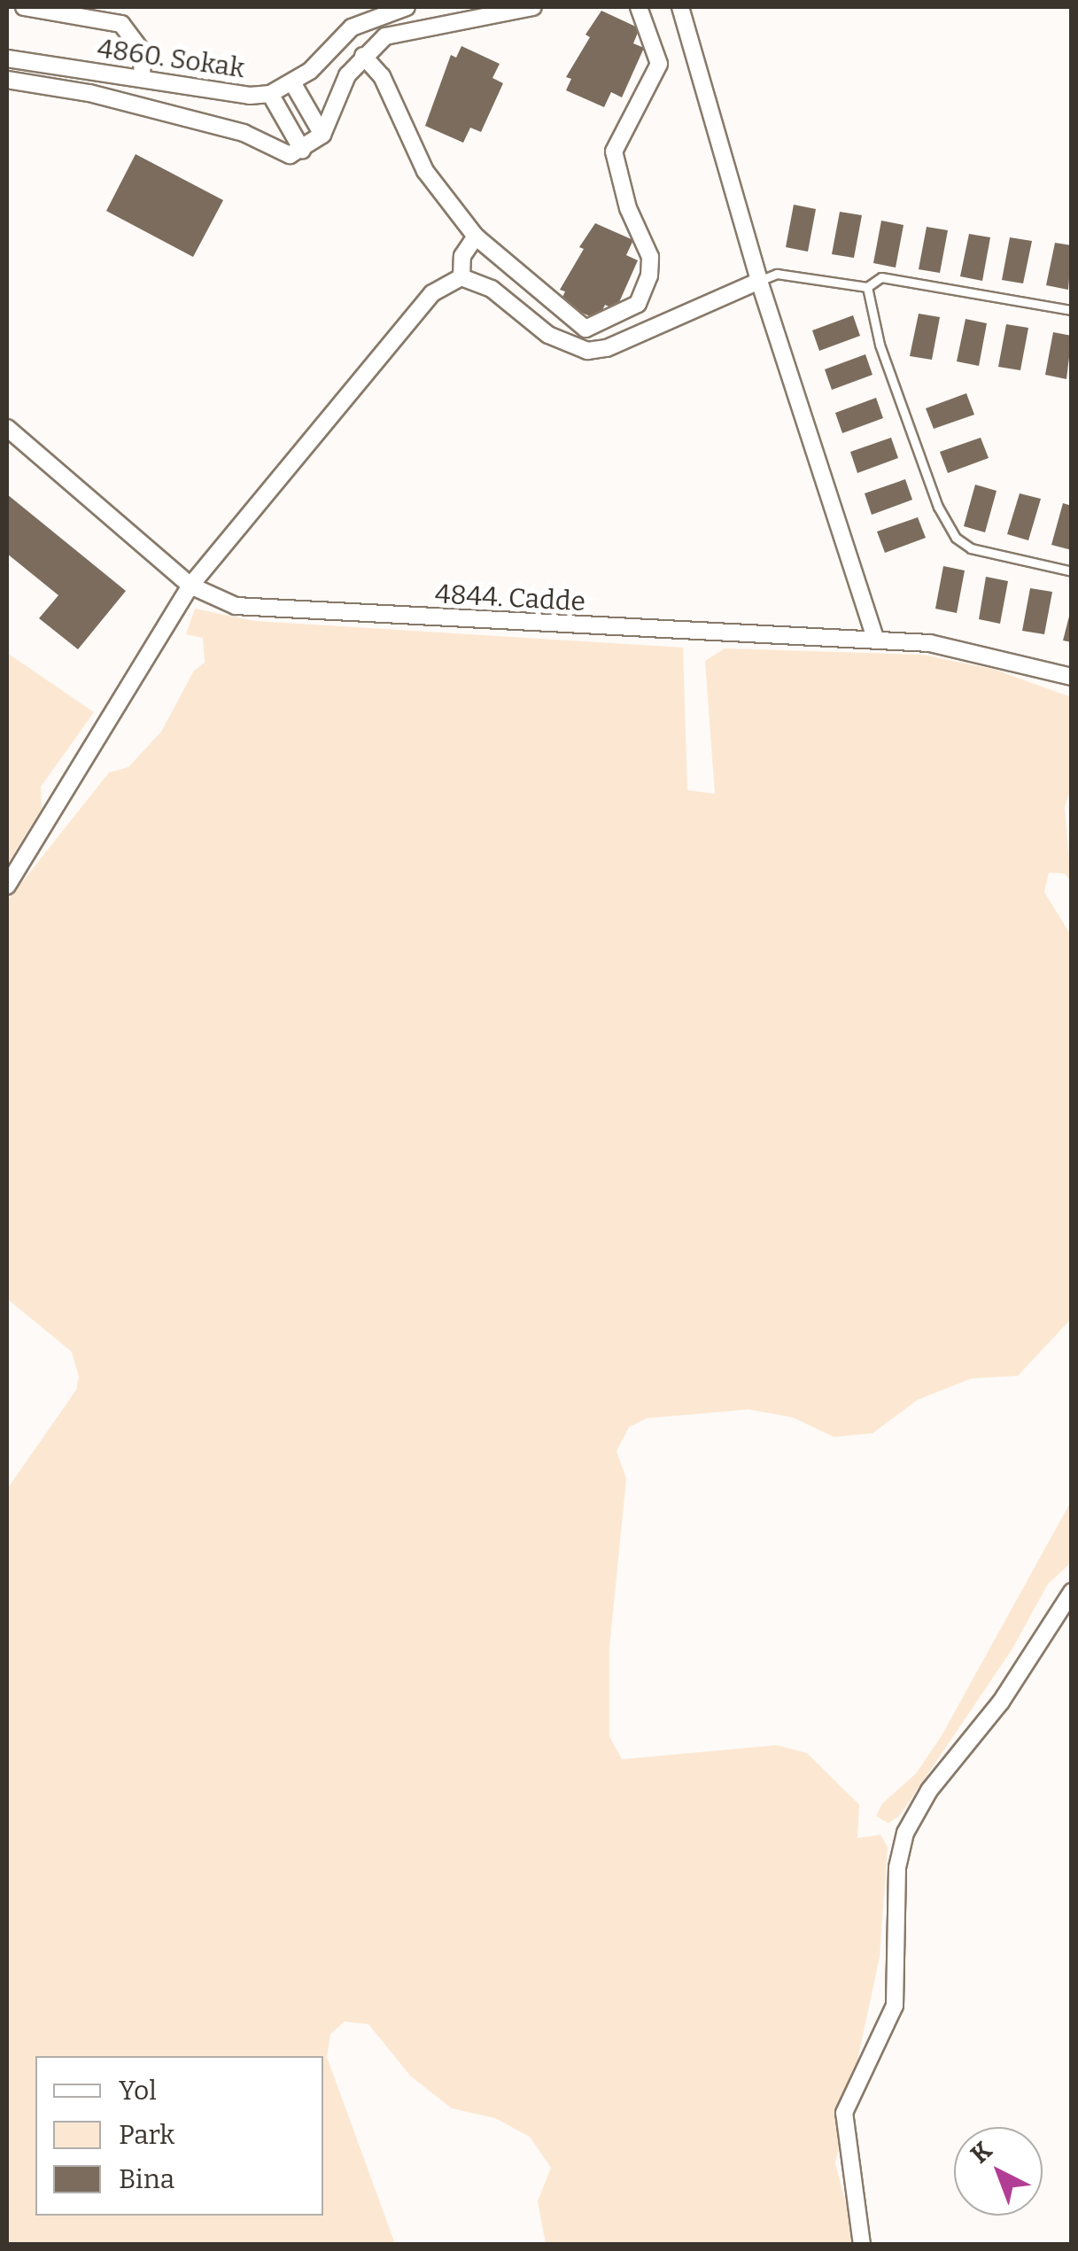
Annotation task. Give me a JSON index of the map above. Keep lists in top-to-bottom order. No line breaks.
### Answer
{"streets":{"street":["4860. Sokak","4844. Cadde"]},"legend":["Yol","Park","Bina"],"north":"top left"}
